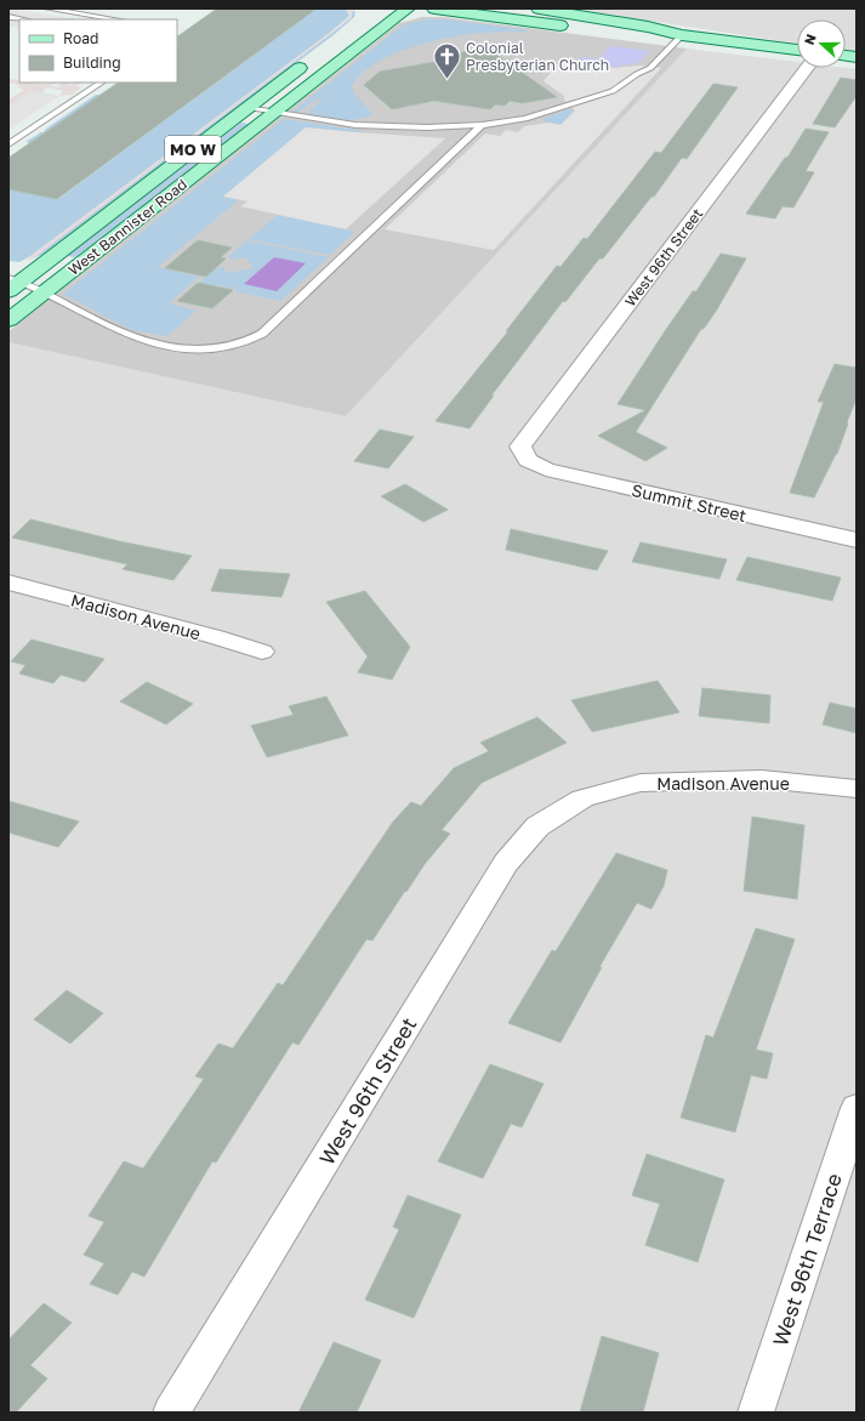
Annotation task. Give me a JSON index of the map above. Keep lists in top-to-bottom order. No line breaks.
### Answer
{"streets":{"main road":["MO W","West Bannister Road"],"street":["West 96th Street","Summit Street","Madison Avenue","West 96th Terrace"]},"crossings":[["West 96th Street","Summit Street"],["West 96th Street","Madison Avenue"]],"places":{"church":["Colonial Presbyterian Church"]},"legend":["Road","Building"],"north":"left"}
